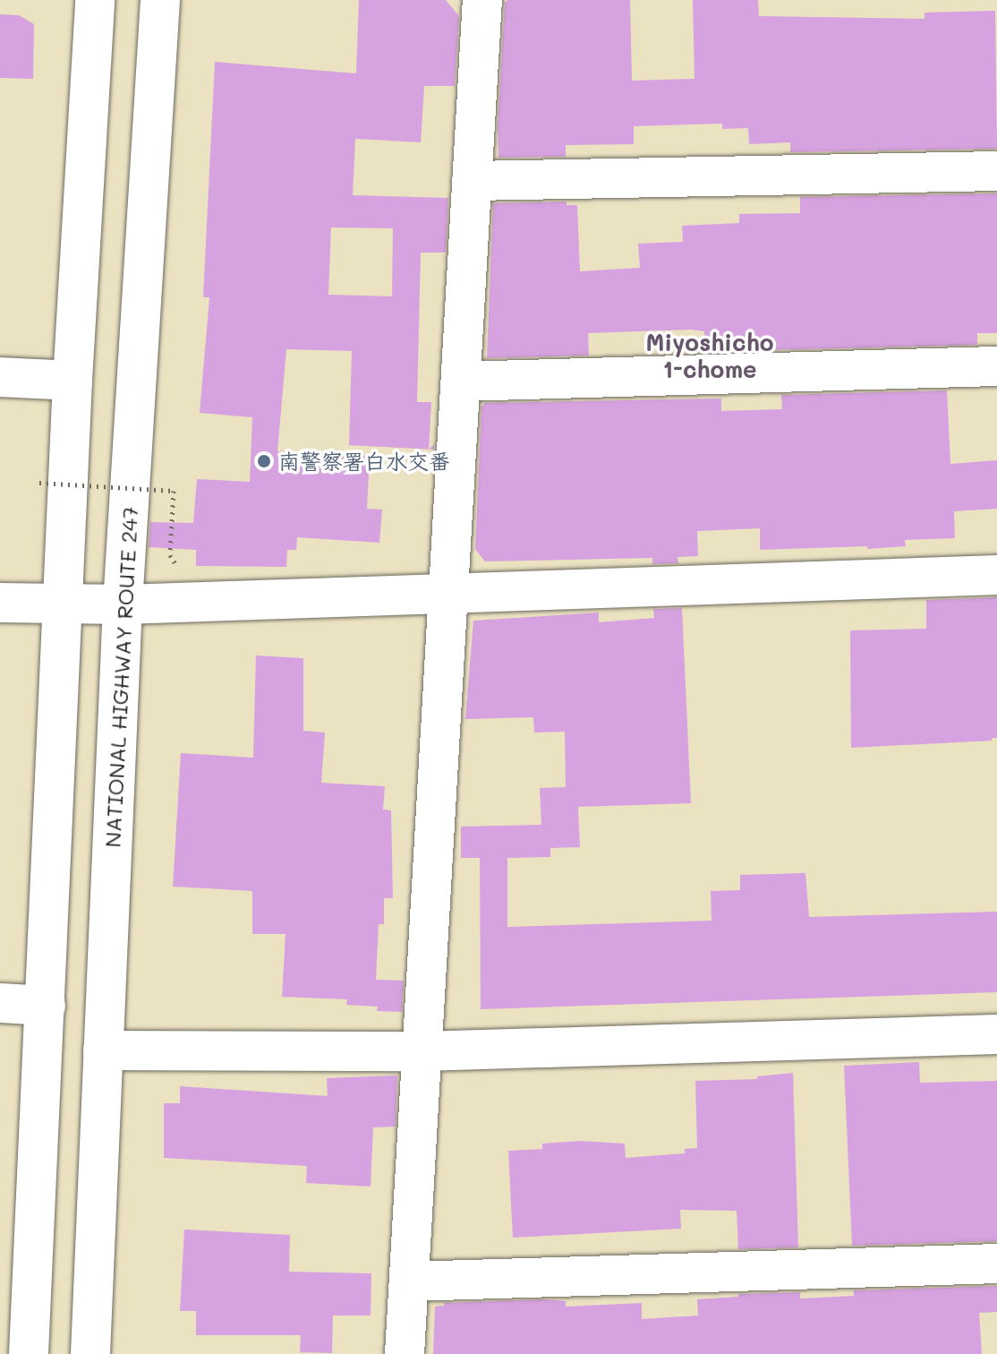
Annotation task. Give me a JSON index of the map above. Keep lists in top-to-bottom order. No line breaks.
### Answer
{"streets":{"main road":["NATIONAL HIGHWAY ROUTE 247"]},"districts":["Miyoshicho 1-chome"],"places":["南警察署白水交番"]}
